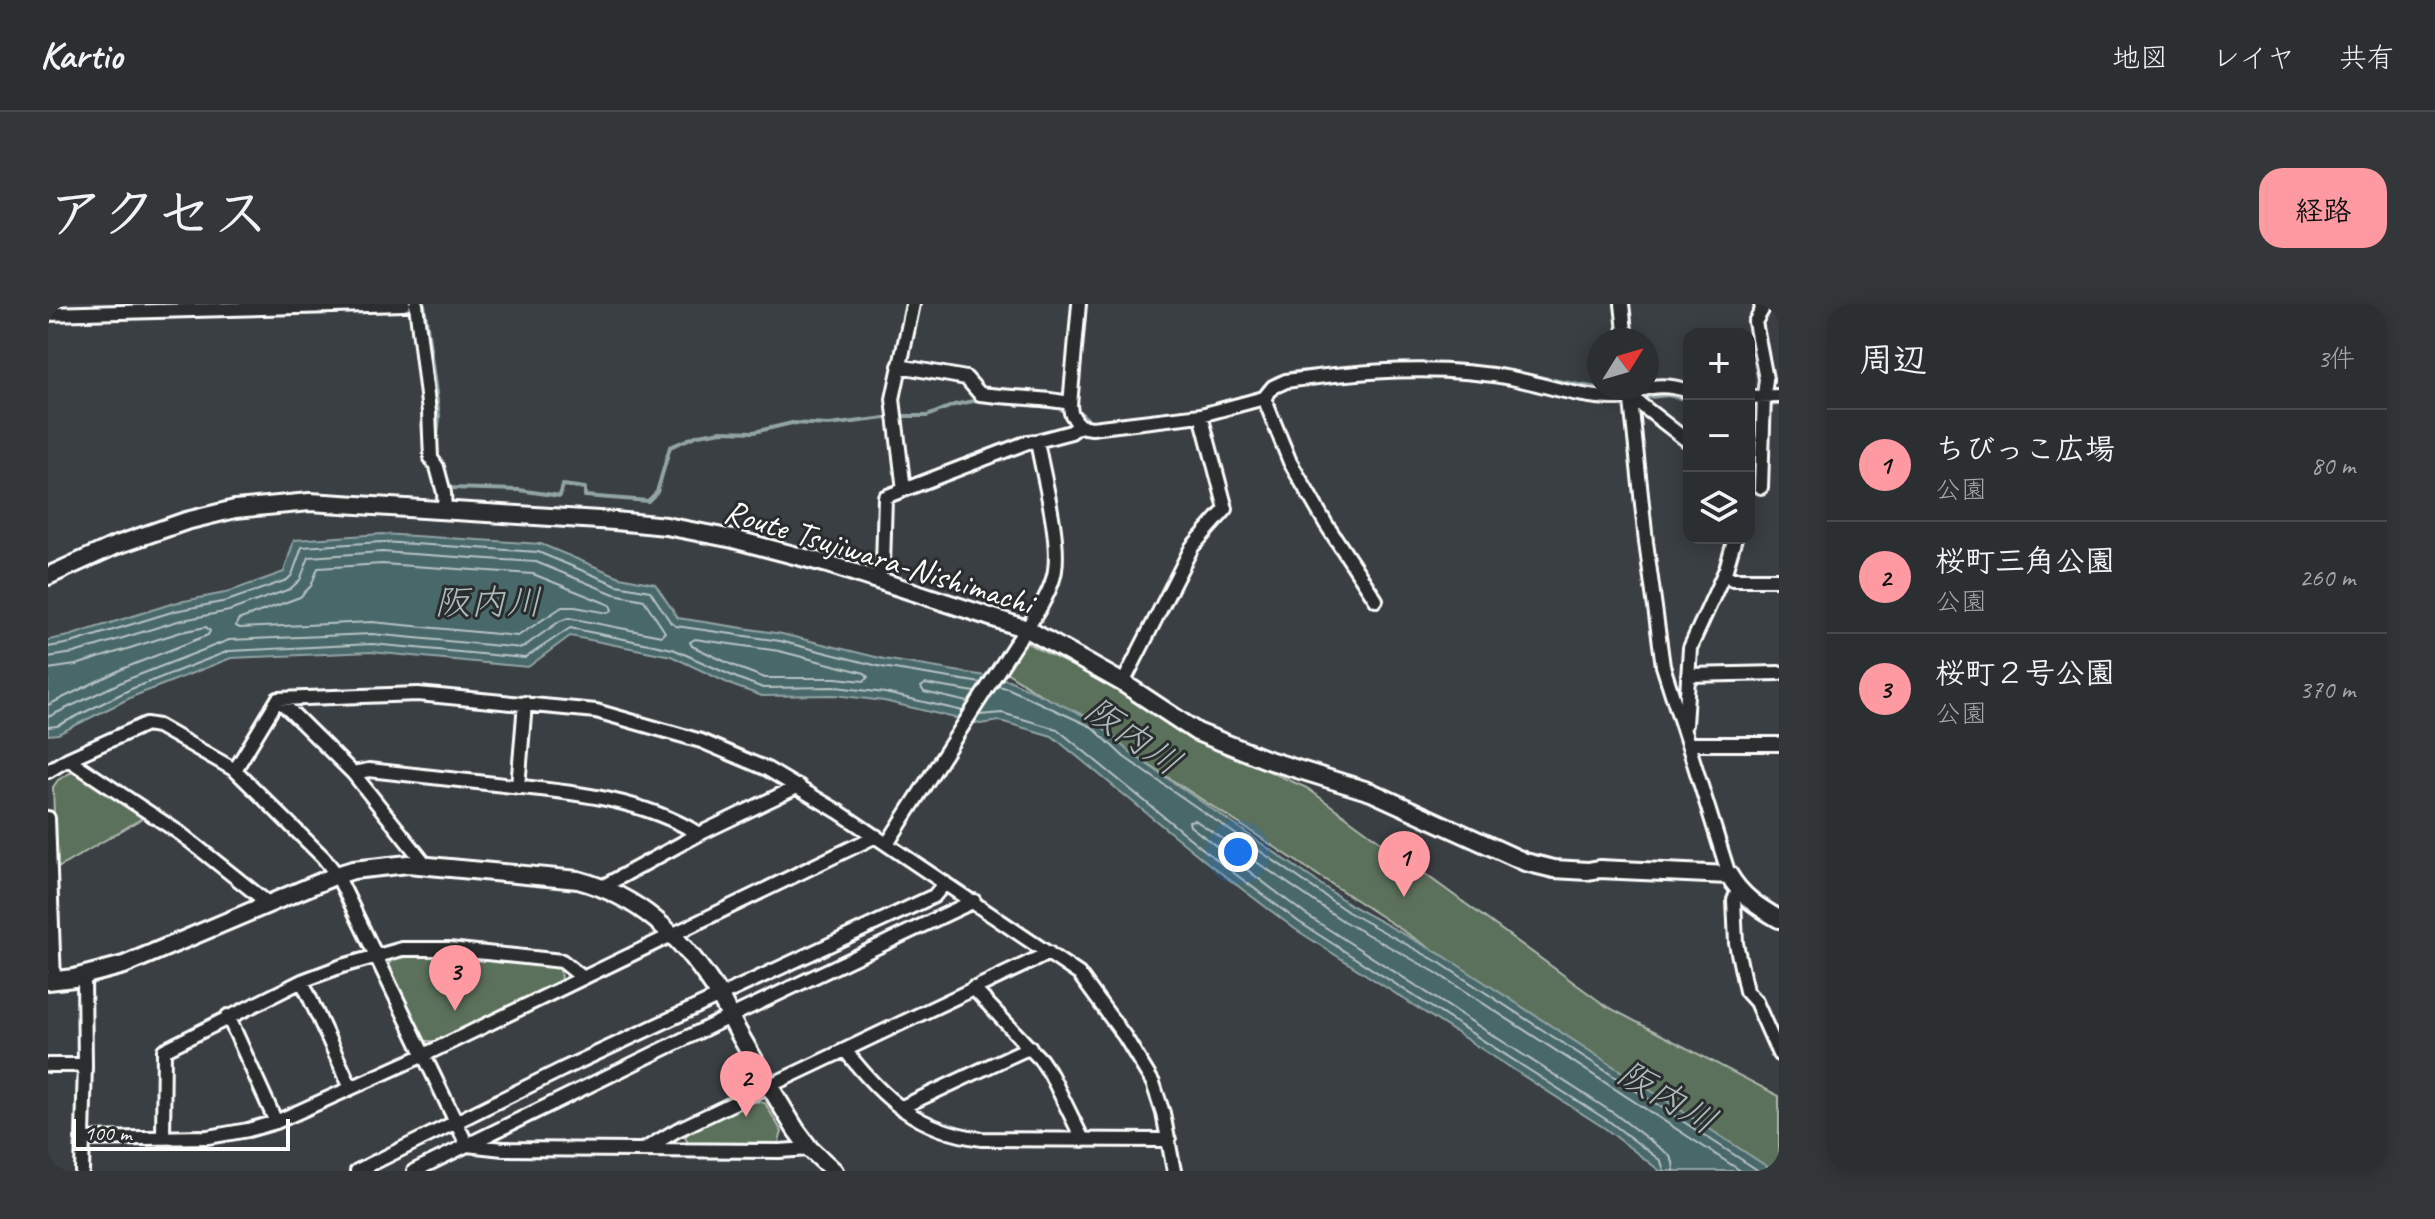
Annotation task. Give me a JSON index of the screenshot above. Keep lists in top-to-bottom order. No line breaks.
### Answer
{"streets":{"main road":["Route Tsujiwara-Nishimachi"]},"water":["阪内川"],"scale_bar":"100 m","north":"top right","page":{"header":"Kartio","nav":["地図","レイヤ","共有"],"title":"アクセス","buttons":"経路","heading":["周辺","3件"],"map_buttons":["+","−"],"list":[{"mark":"1","name":"ちびっこ広場","note":"公園","value":"80 m"},{"mark":"2","name":"桜町三角公園","note":"公園","value":"260 m"},{"mark":"3","name":"桜町２号公園","note":"公園","value":"370 m"}],"pins":["1","3","2"],"scale":"100 m"}}
